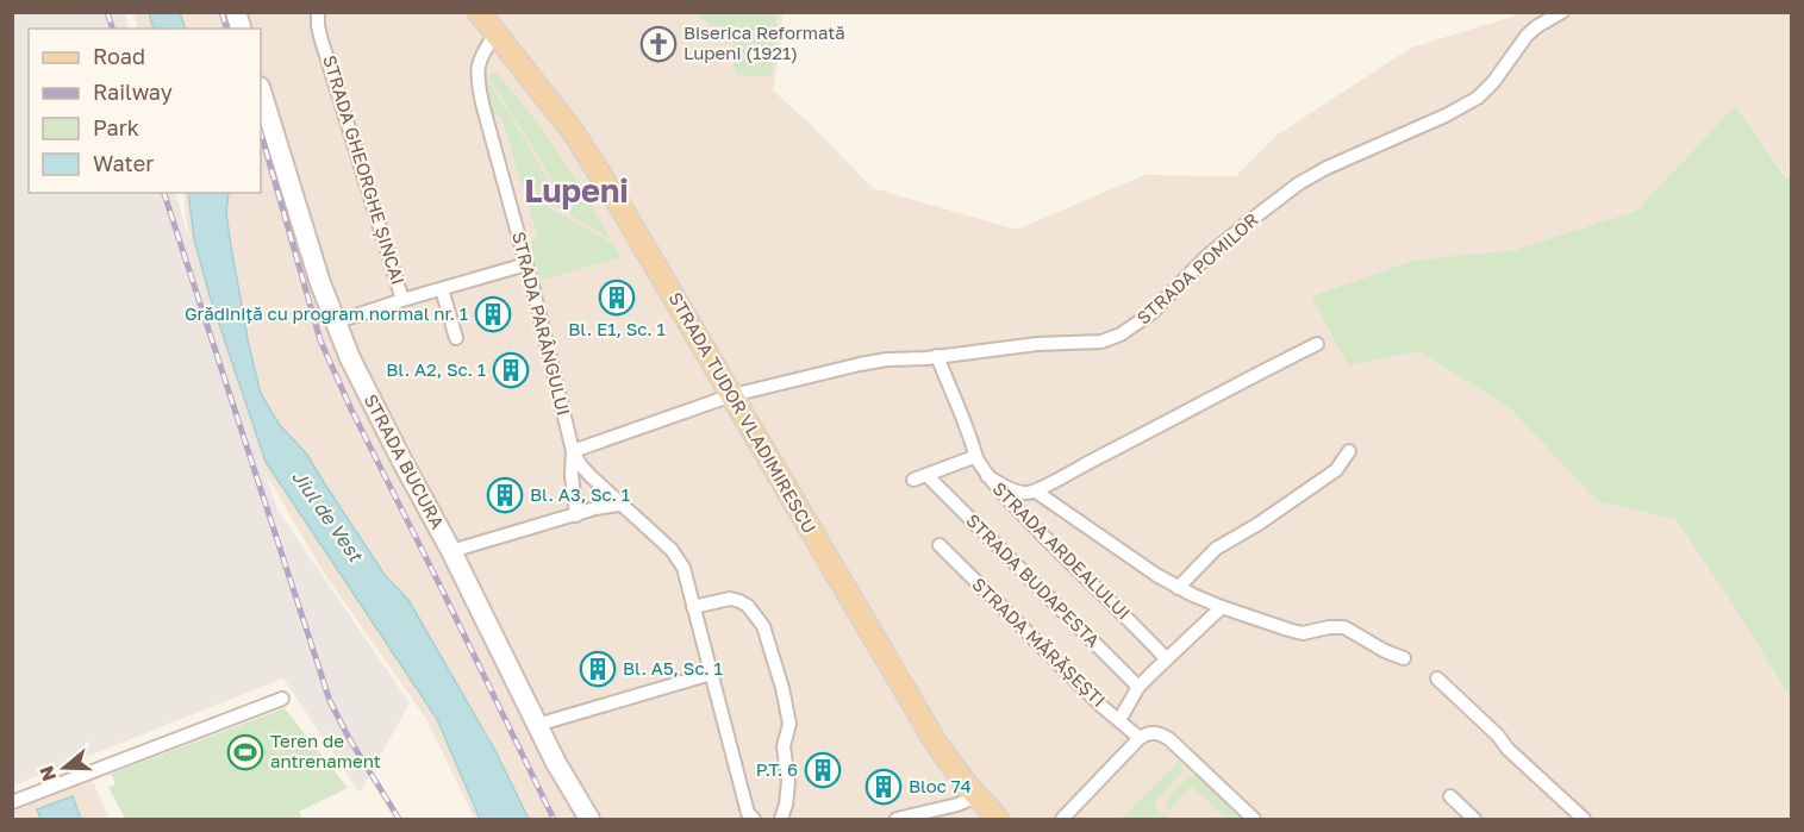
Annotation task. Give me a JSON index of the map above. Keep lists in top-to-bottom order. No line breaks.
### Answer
{"streets":{"main road":["STRADA TUDOR VLADIMIRESCU","STRADA BUCURA"],"street":["STRADA GHEORGHE ȘINCAI","STRADA POMILOR","STRADA PARÂNGULUI","STRADA ARDEALULUI","STRADA BUDAPESTA","STRADA MĂRĂȘEȘTI"]},"crossings":[["STRADA GHEORGHE ȘINCAI","STRADA BUCURA"],["STRADA POMILOR","STRADA TUDOR VLADIMIRESCU"],["STRADA POMILOR","STRADA ARDEALULUI"],["STRADA PARÂNGULUI","STRADA TUDOR VLADIMIRESCU"]],"districts":["Lupeni"],"water":["Jiul de Vest"],"places":{"church":["Biserica Reformată Lupeni (1921)"],"building":["Bl. E1, Sc. 1","Grădiniță cu program normal nr. 1","Bl. A2, Sc. 1","Bl. A3, Sc. 1","Bl. A5, Sc. 1","P.T. 6","Bloc 74"],"sports":["Teren de antrenament"]},"legend":["Road","Railway","Park","Water"],"north":"left"}
